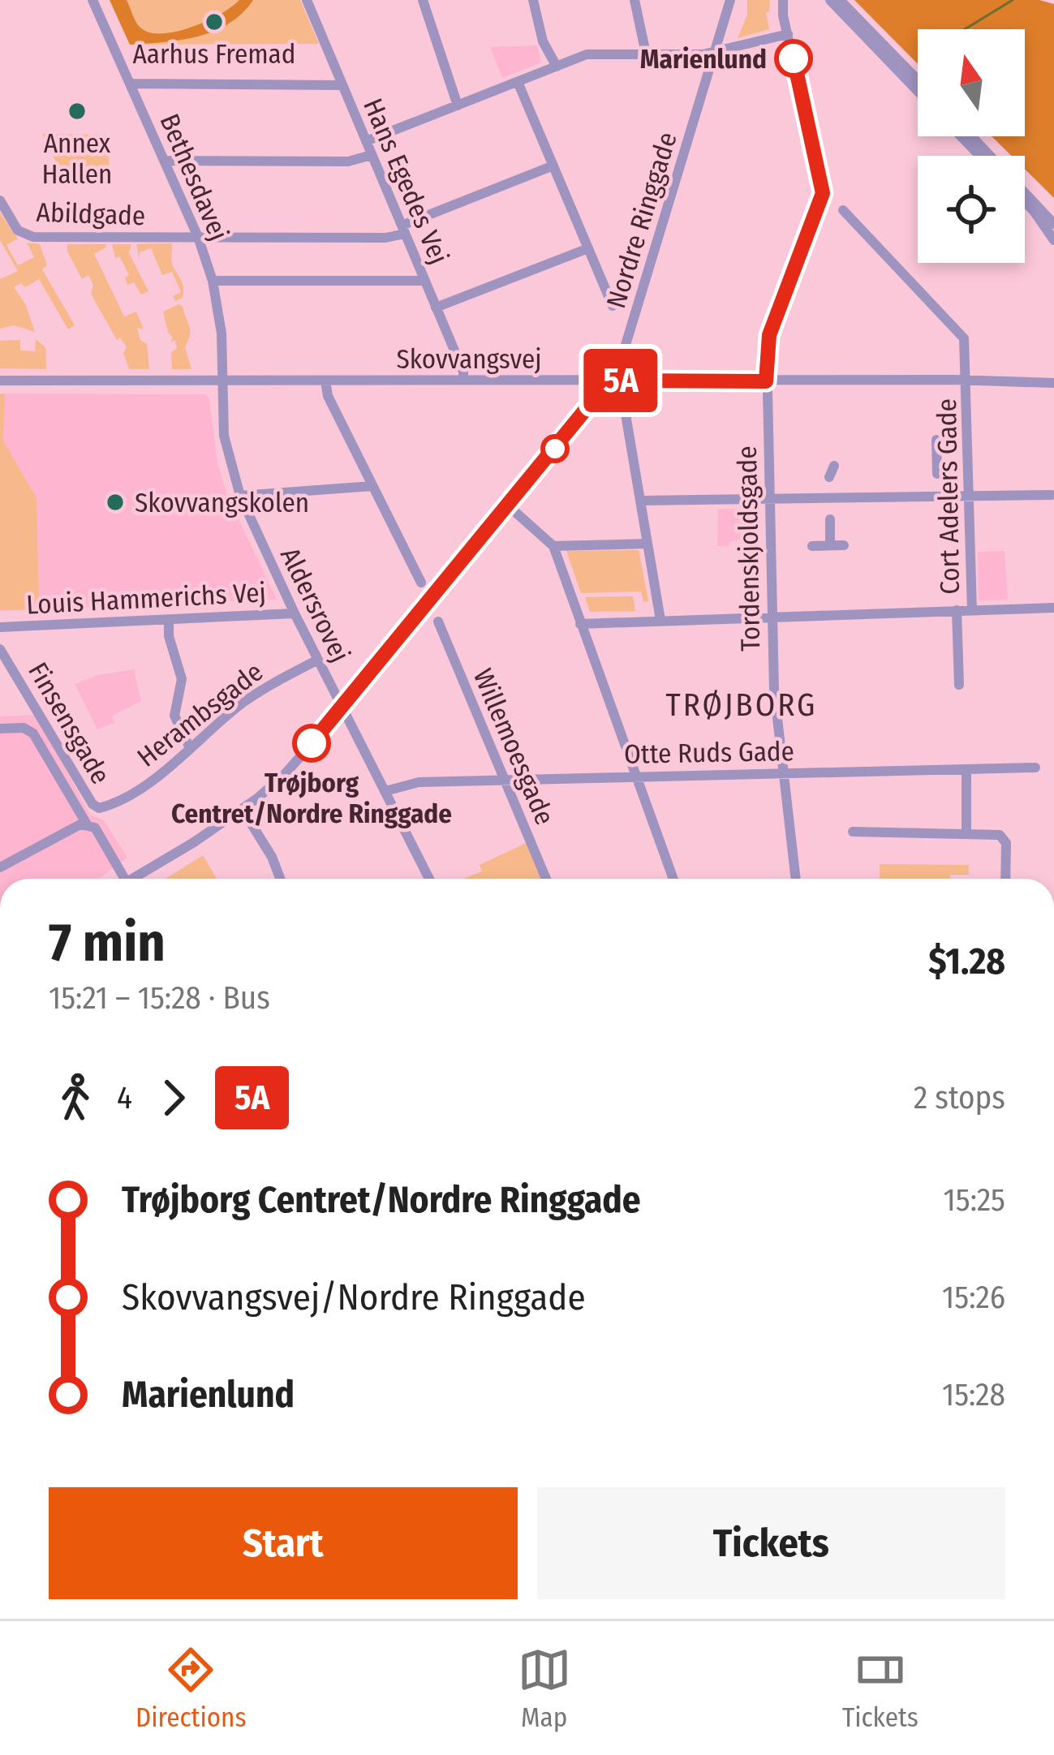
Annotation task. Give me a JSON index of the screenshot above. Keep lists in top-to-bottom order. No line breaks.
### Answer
{"streets":{"street":["Bethesdavej","Hans Egedes Vej","Abildgade","Nordre Ringgade","Skovvangsvej","Cort Adelers Gade","Tordenskjoldsgade","Louis Hammerichs Vej","Aldersrovej","Herambsgade","Finsensgade","Willemoesgade","Otte Ruds Gade"]},"crossings":[["Bethesdavej","Abildgade"],["Bethesdavej","Skovvangsvej"],["Bethesdavej","Aldersrovej"],["Hans Egedes Vej","Abildgade"],["Hans Egedes Vej","Skovvangsvej"],["Nordre Ringgade","Skovvangsvej"],["Nordre Ringgade","Aldersrovej"],["Skovvangsvej","Cort Adelers Gade"],["Skovvangsvej","Tordenskjoldsgade"],["Skovvangsvej","Aldersrovej"],["Tordenskjoldsgade","Otte Ruds Gade"],["Louis Hammerichs Vej","Aldersrovej"],["Aldersrovej","Herambsgade"],["Aldersrovej","Otte Ruds Gade"],["Herambsgade","Finsensgade"],["Willemoesgade","Otte Ruds Gade"]],"districts":["TRØJBORG"],"places":["Aarhus Fremad","Marienlund","Annex Hallen","Skovvangskolen","Trøjborg Centret/Nordre Ringgade"],"lines":["bus line 5A"],"north":"top","page":{"on_map":"5A","heading":["7 min","15:21 – 15:28 · Bus","$1.28"],"legs":["4","5A","2 stops"],"list":[{"name":"Trøjborg Centret/Nordre Ringgade","value":"15:25"},{"name":"Skovvangsvej/Nordre Ringgade","value":"15:26"},{"name":"Marienlund","value":"15:28"}],"buttons":["Start","Tickets"],"tabs":["Directions","Map","Tickets"]}}
